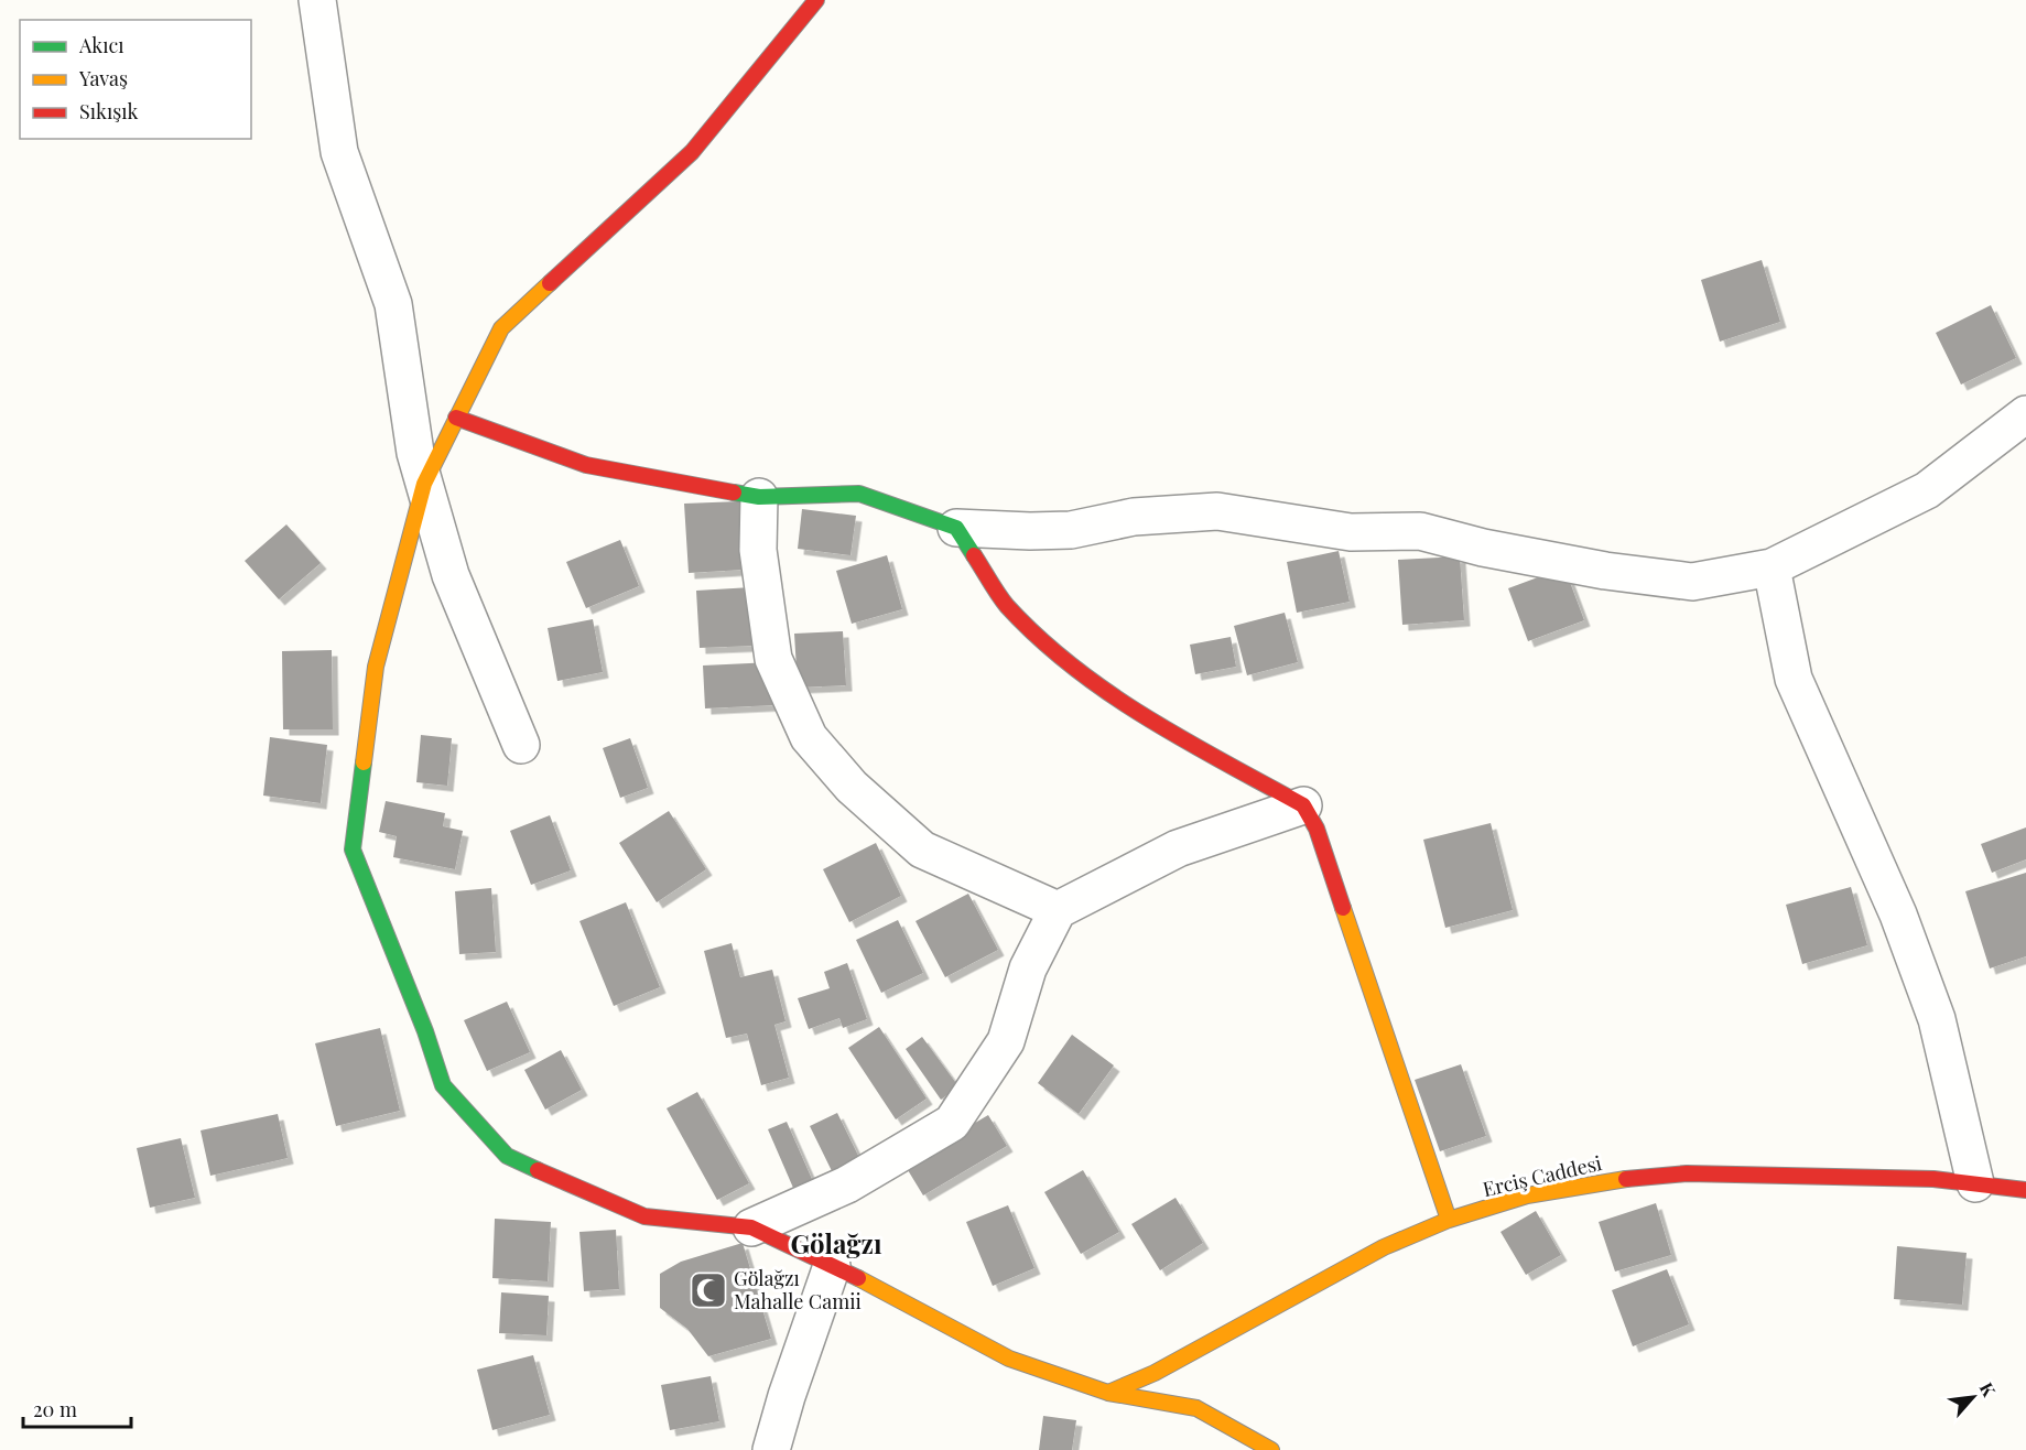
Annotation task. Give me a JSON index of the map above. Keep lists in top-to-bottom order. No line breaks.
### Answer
{"streets":{"street":["Erciş Caddesi"]},"districts":["Gölağzı"],"places":{"mosque":["Gölağzı Mahalle Camii"]},"legend":["Akıcı","Yavaş","Sıkışık"],"scale_bar":"20 m","north":"top right"}
